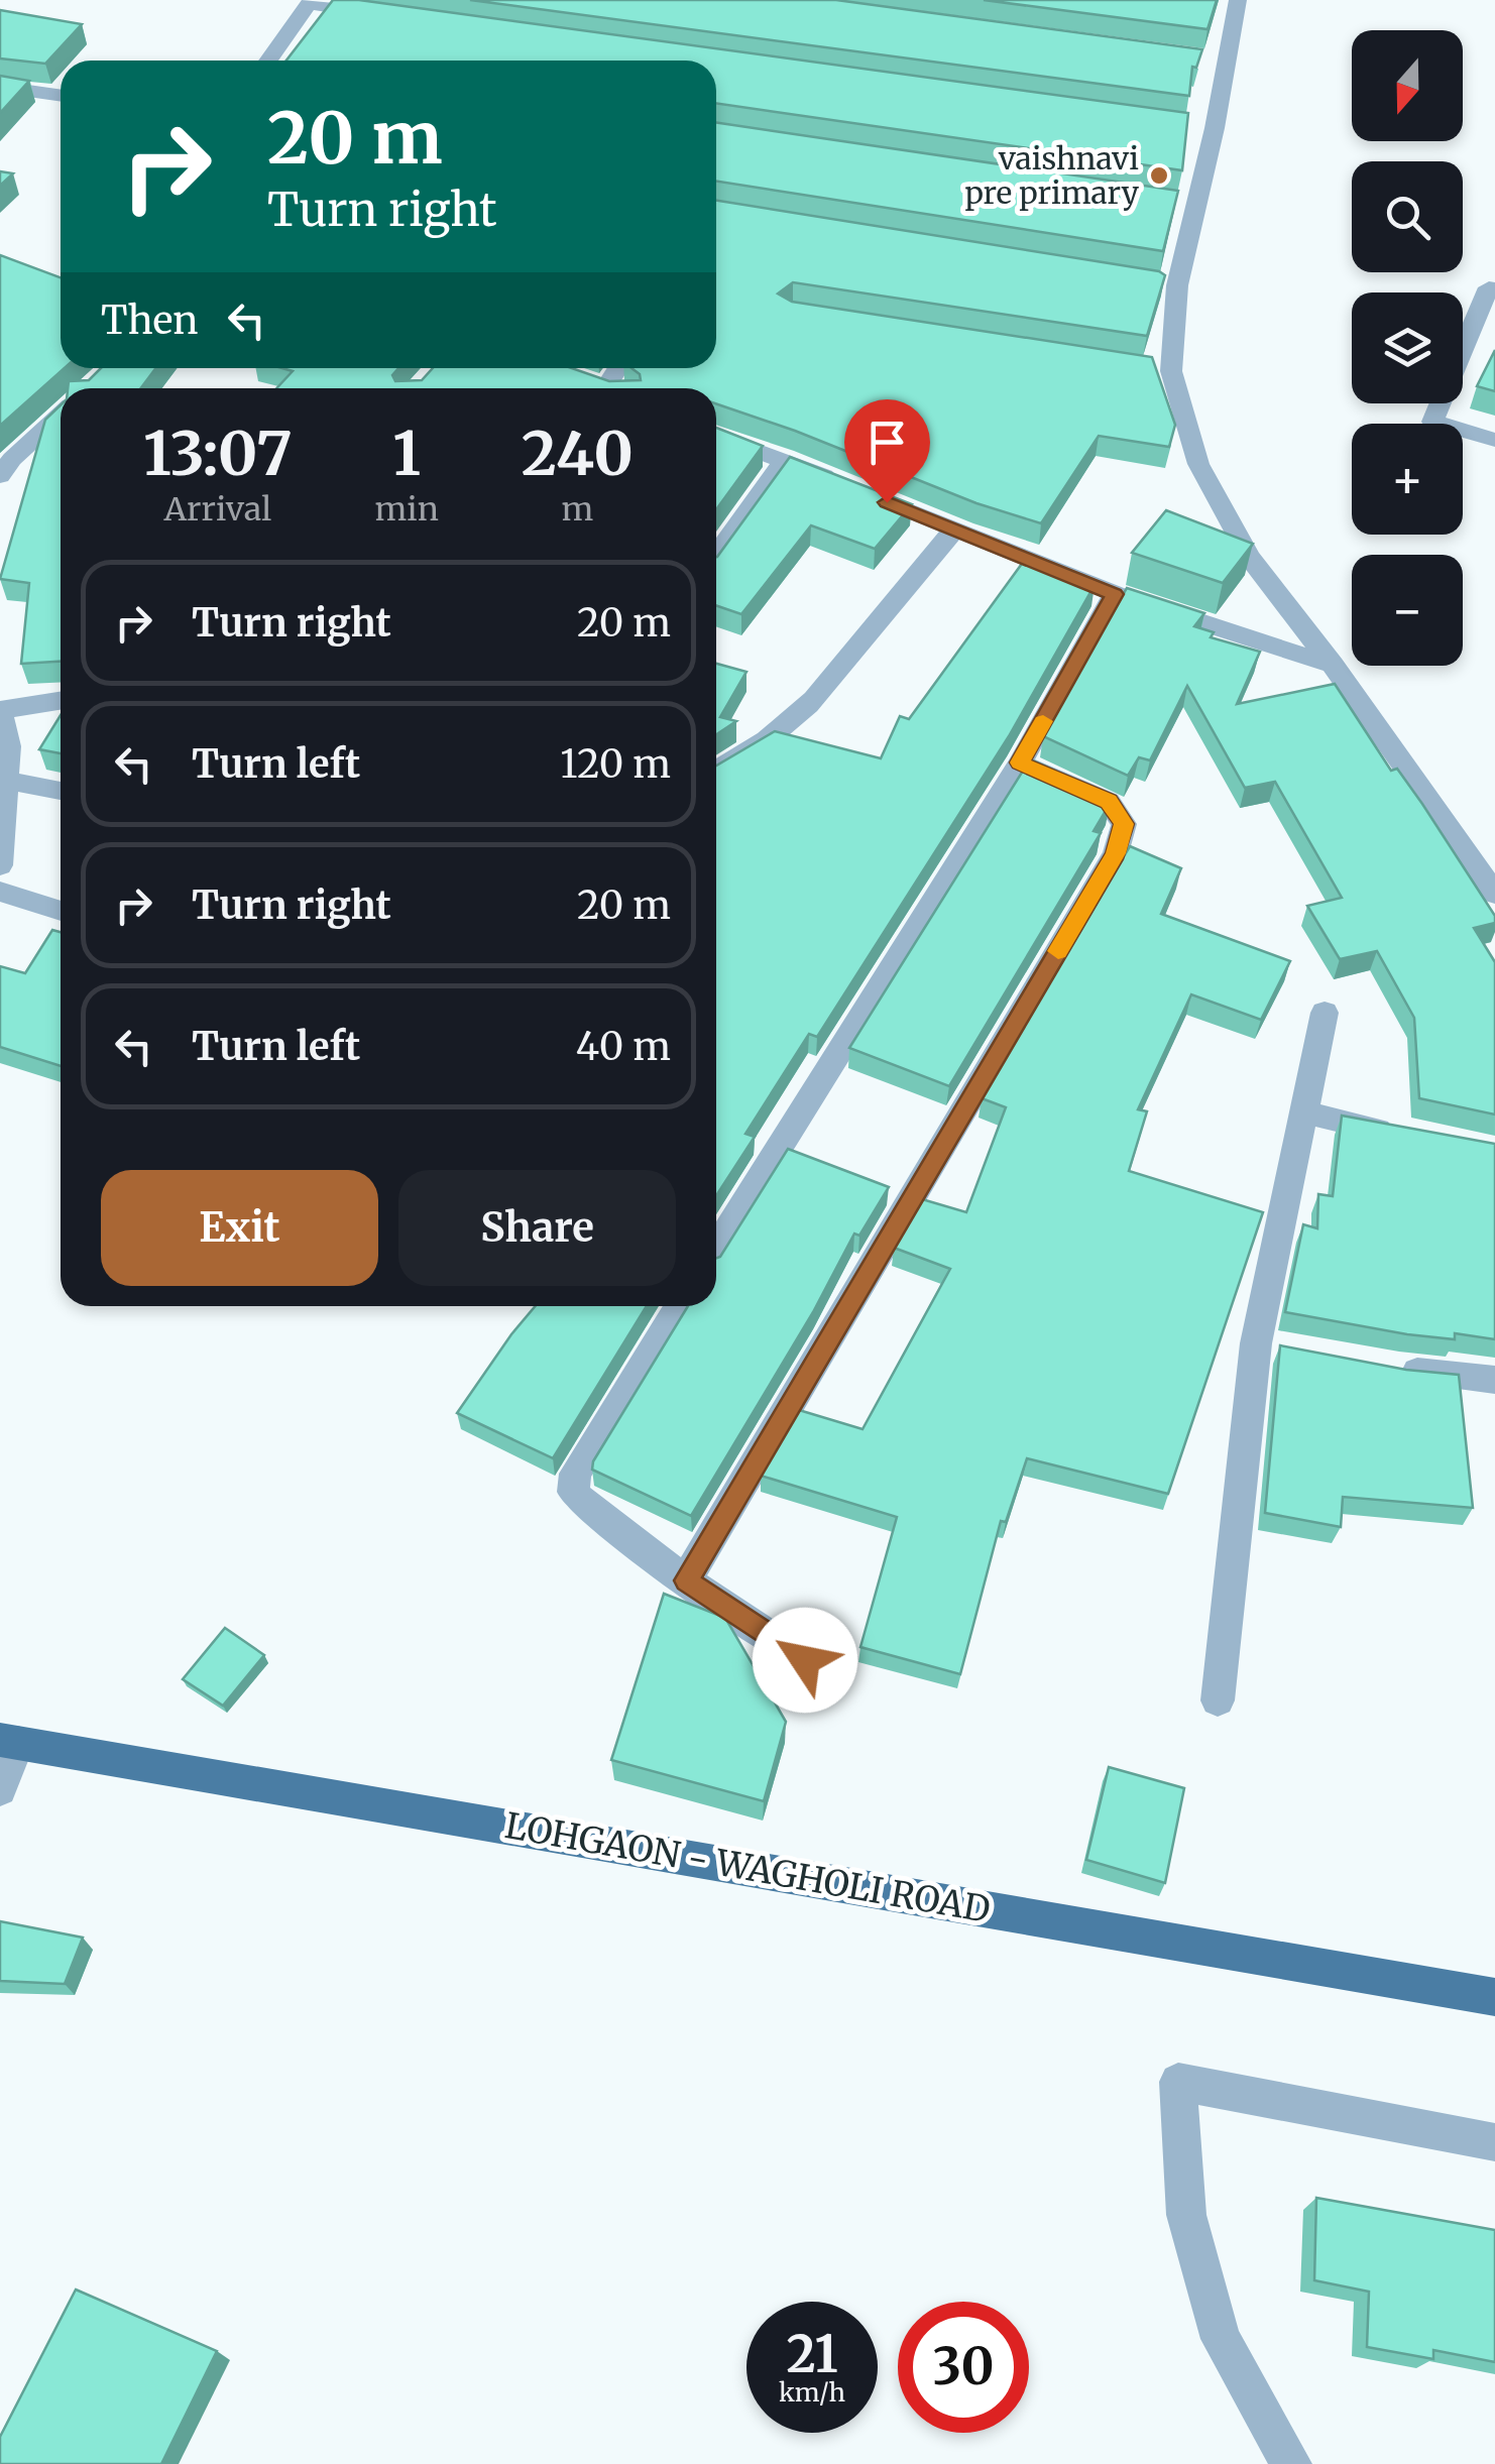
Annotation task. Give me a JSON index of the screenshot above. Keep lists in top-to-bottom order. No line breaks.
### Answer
{"streets":{"main road":["LOHGAON - WAGHOLI ROAD"]},"places":["vaishnavi pre primary"],"north":"bottom","page":{"map_buttons":["+","−"],"turn":["20 m","Turn right"],"then":"Then","eta":["13:07","Arrival","1","min","240","m"],"list":[{"name":"Turn right","value":"20 m"},{"name":"Turn left","value":"120 m"},{"name":"Turn right","value":"20 m"},{"name":"Turn left","value":"40 m"}],"buttons":["Exit","Share"],"speed":"21 km/h","limit":"30"}}
